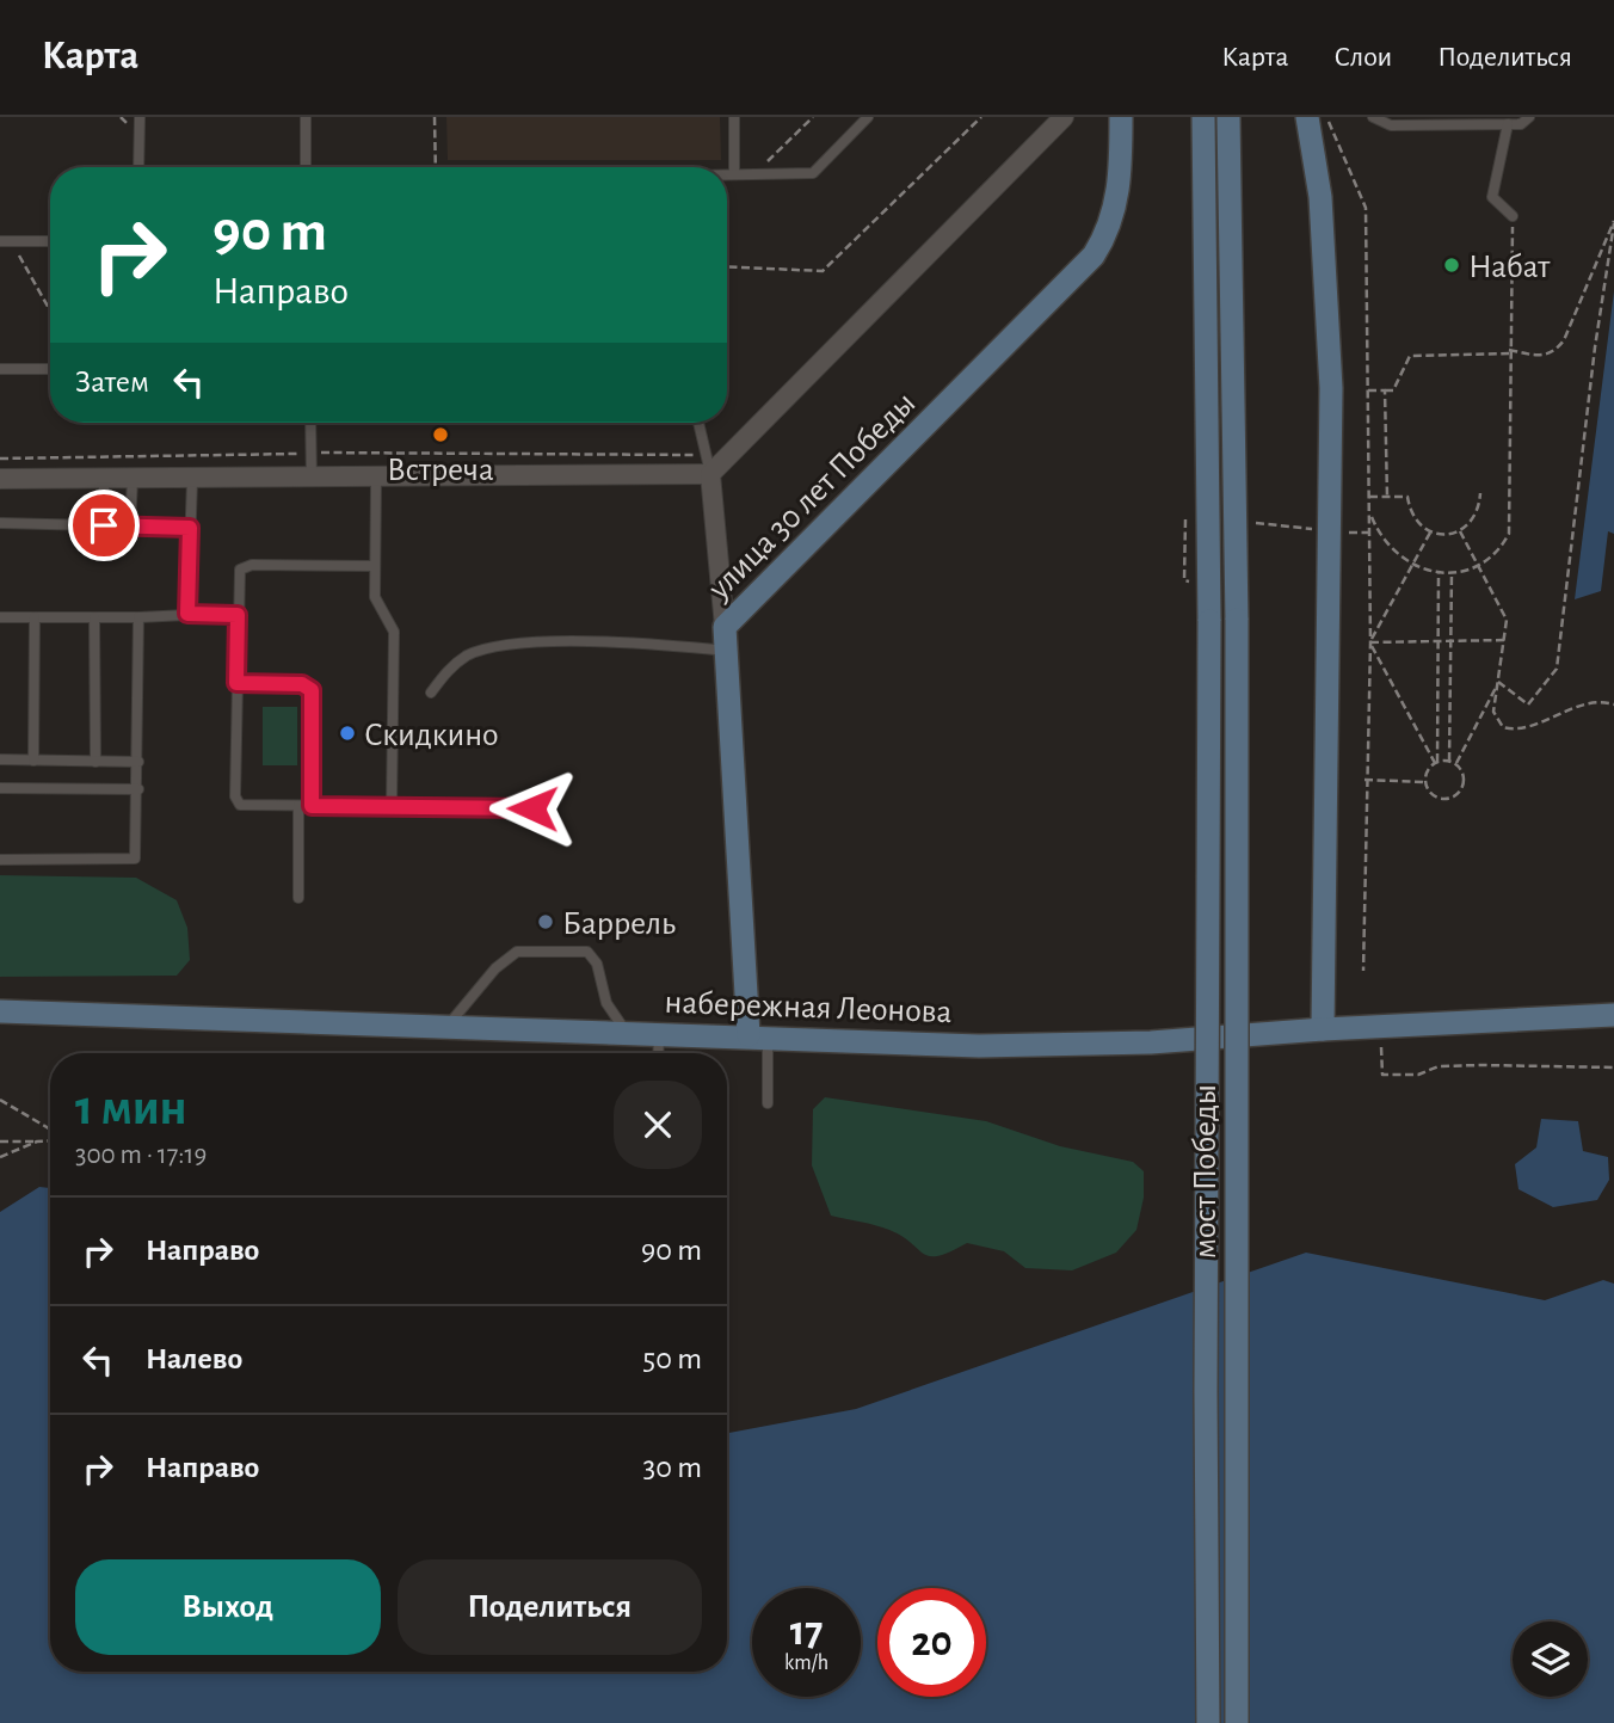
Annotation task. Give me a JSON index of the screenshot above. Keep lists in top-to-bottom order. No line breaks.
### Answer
{"streets":{"main road":["улица 30 лет Победы","набережная Леонова","мост Победы"]},"crossings":[["улица 30 лет Победы","набережная Леонова"]],"places":["Набат","Встреча","Скидкино","Баррель"],"page":{"header":"Карта","nav":["Карта","Слои","Поделиться"],"turn":["90 m","Направо"],"then":"Затем","heading":["1 мин","300 m · 17:19"],"list":[{"name":"Направо","value":"90 m"},{"name":"Налево","value":"50 m"},{"name":"Направо","value":"30 m"}],"buttons":["Выход","Поделиться"],"speed":"17 km/h","limit":"20"}}
